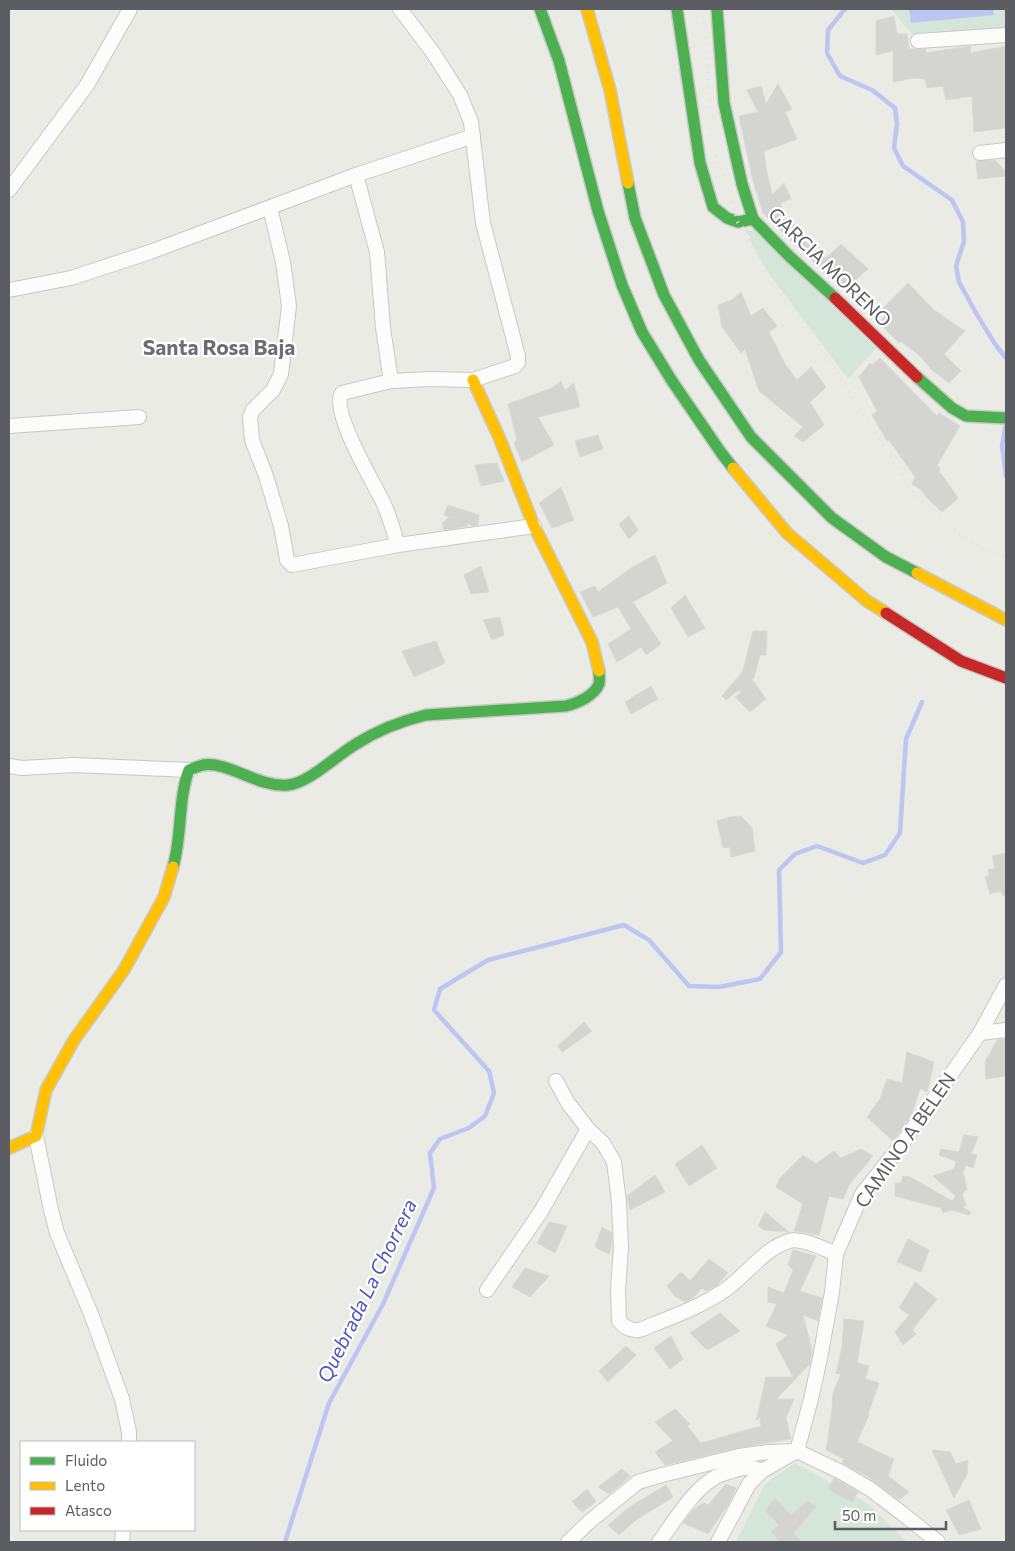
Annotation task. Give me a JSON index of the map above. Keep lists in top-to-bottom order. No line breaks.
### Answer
{"streets":{"main road":["GARCIA MORENO"],"street":["CAMINO A BELEN"]},"districts":["Santa Rosa Baja"],"water":["Quebrada La Chorrera"],"legend":["Fluido","Lento","Atasco"],"scale_bar":"50 m"}
